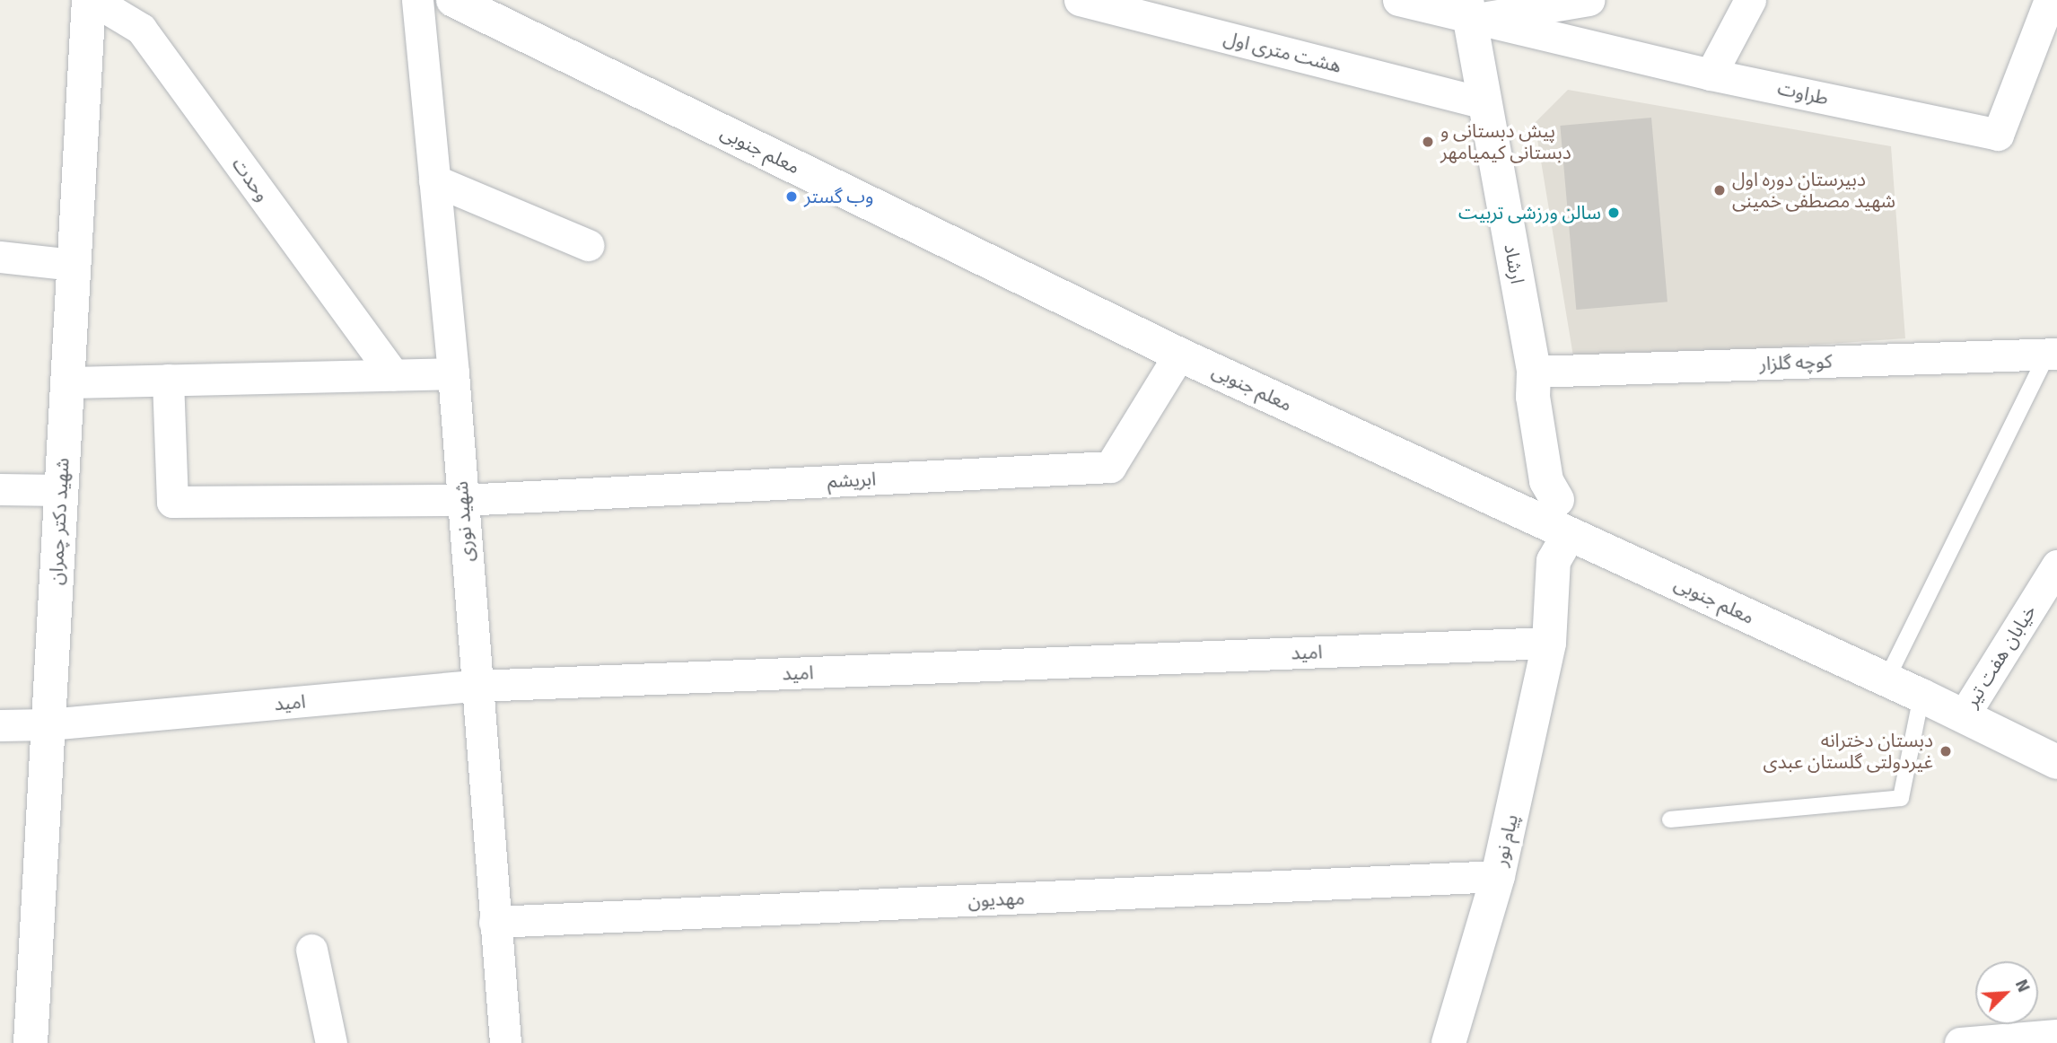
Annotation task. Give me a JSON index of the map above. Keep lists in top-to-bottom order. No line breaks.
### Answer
{"streets":{"main road":["معلم جنوبی","ارشاد","شهید دکتر چمران","پیام نور"],"street":["هشت متری اول","طراوت","وحدت","کوچه گلزار","ابریشم","شهید نوری","امید","خیابان هفت تیر","مهدیون"]},"crossings":[["هشت متری اول","ارشاد"],["طراوت","ارشاد"],["معلم جنوبی","ارشاد"],["معلم جنوبی","ابریشم"],["معلم جنوبی","خیابان هفت تیر"],["معلم جنوبی","پیام نور"],["ارشاد","کوچه گلزار"],["ارشاد","پیام نور"],["ابریشم","شهید نوری"],["شهید دکتر چمران","امید"],["شهید نوری","امید"],["شهید نوری","مهدیون"],["امید","پیام نور"],["پیام نور","مهدیون"]],"places":["پیش دبستانی و دبستانی کیمیامهر","دبیرستان دوره اول شهید مصطفی خمینی","وب گستر","سالن ورزشی تربیت","دبستان دخترانه غیردولتی گلستان عبدی"],"north":"top right"}
